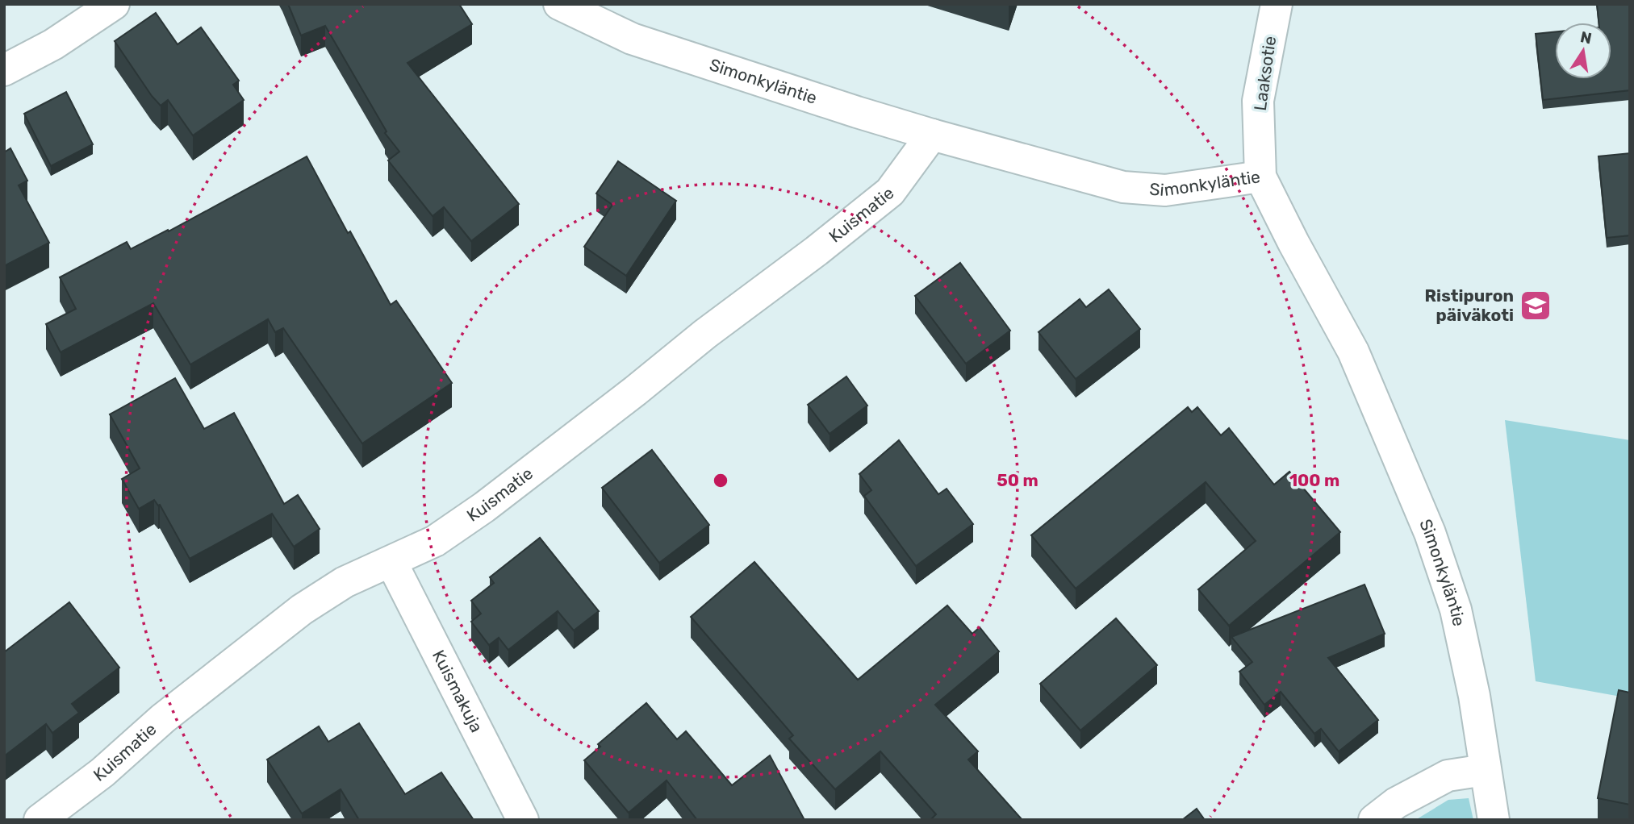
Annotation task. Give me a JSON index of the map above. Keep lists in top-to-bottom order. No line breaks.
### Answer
{"streets":{"street":["Laaksotie","Simonkyläntie","Kuismatie","Kuismakuja"]},"crossings":[["Laaksotie","Simonkyläntie"],["Simonkyläntie","Kuismatie"],["Kuismatie","Kuismakuja"]],"places":{"school or university":["Ristipuron päiväkoti"]},"north":"top","rings":["50 m","100 m"]}
